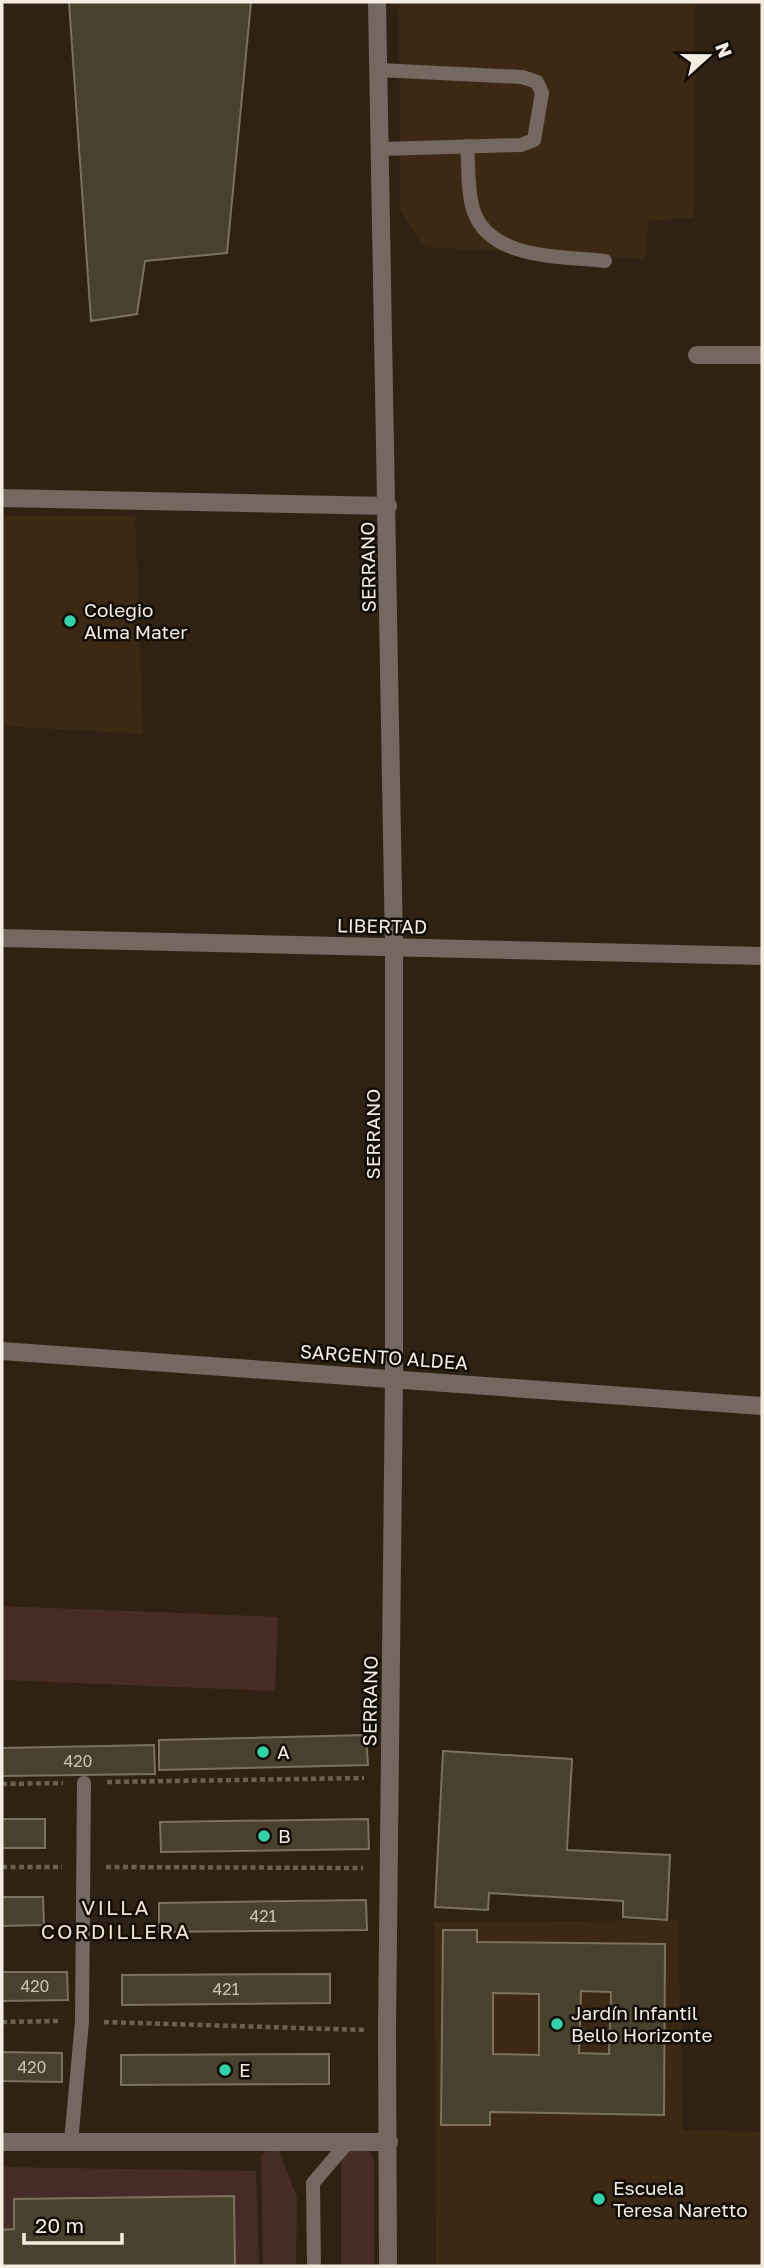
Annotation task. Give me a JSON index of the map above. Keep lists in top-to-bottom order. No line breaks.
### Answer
{"streets":{"street":["SERRANO","LIBERTAD","SARGENTO ALDEA"]},"crossings":[["SERRANO","LIBERTAD"],["SERRANO","SARGENTO ALDEA"]],"districts":["VILLA CORDILLERA"],"places":["Colegio Alma Mater","A","B","Jardín Infantil Bello Horizonte","E","Escuela Teresa Naretto"],"house_numbers":["420","421","420","421","420"],"scale_bar":"20 m","north":"right"}
